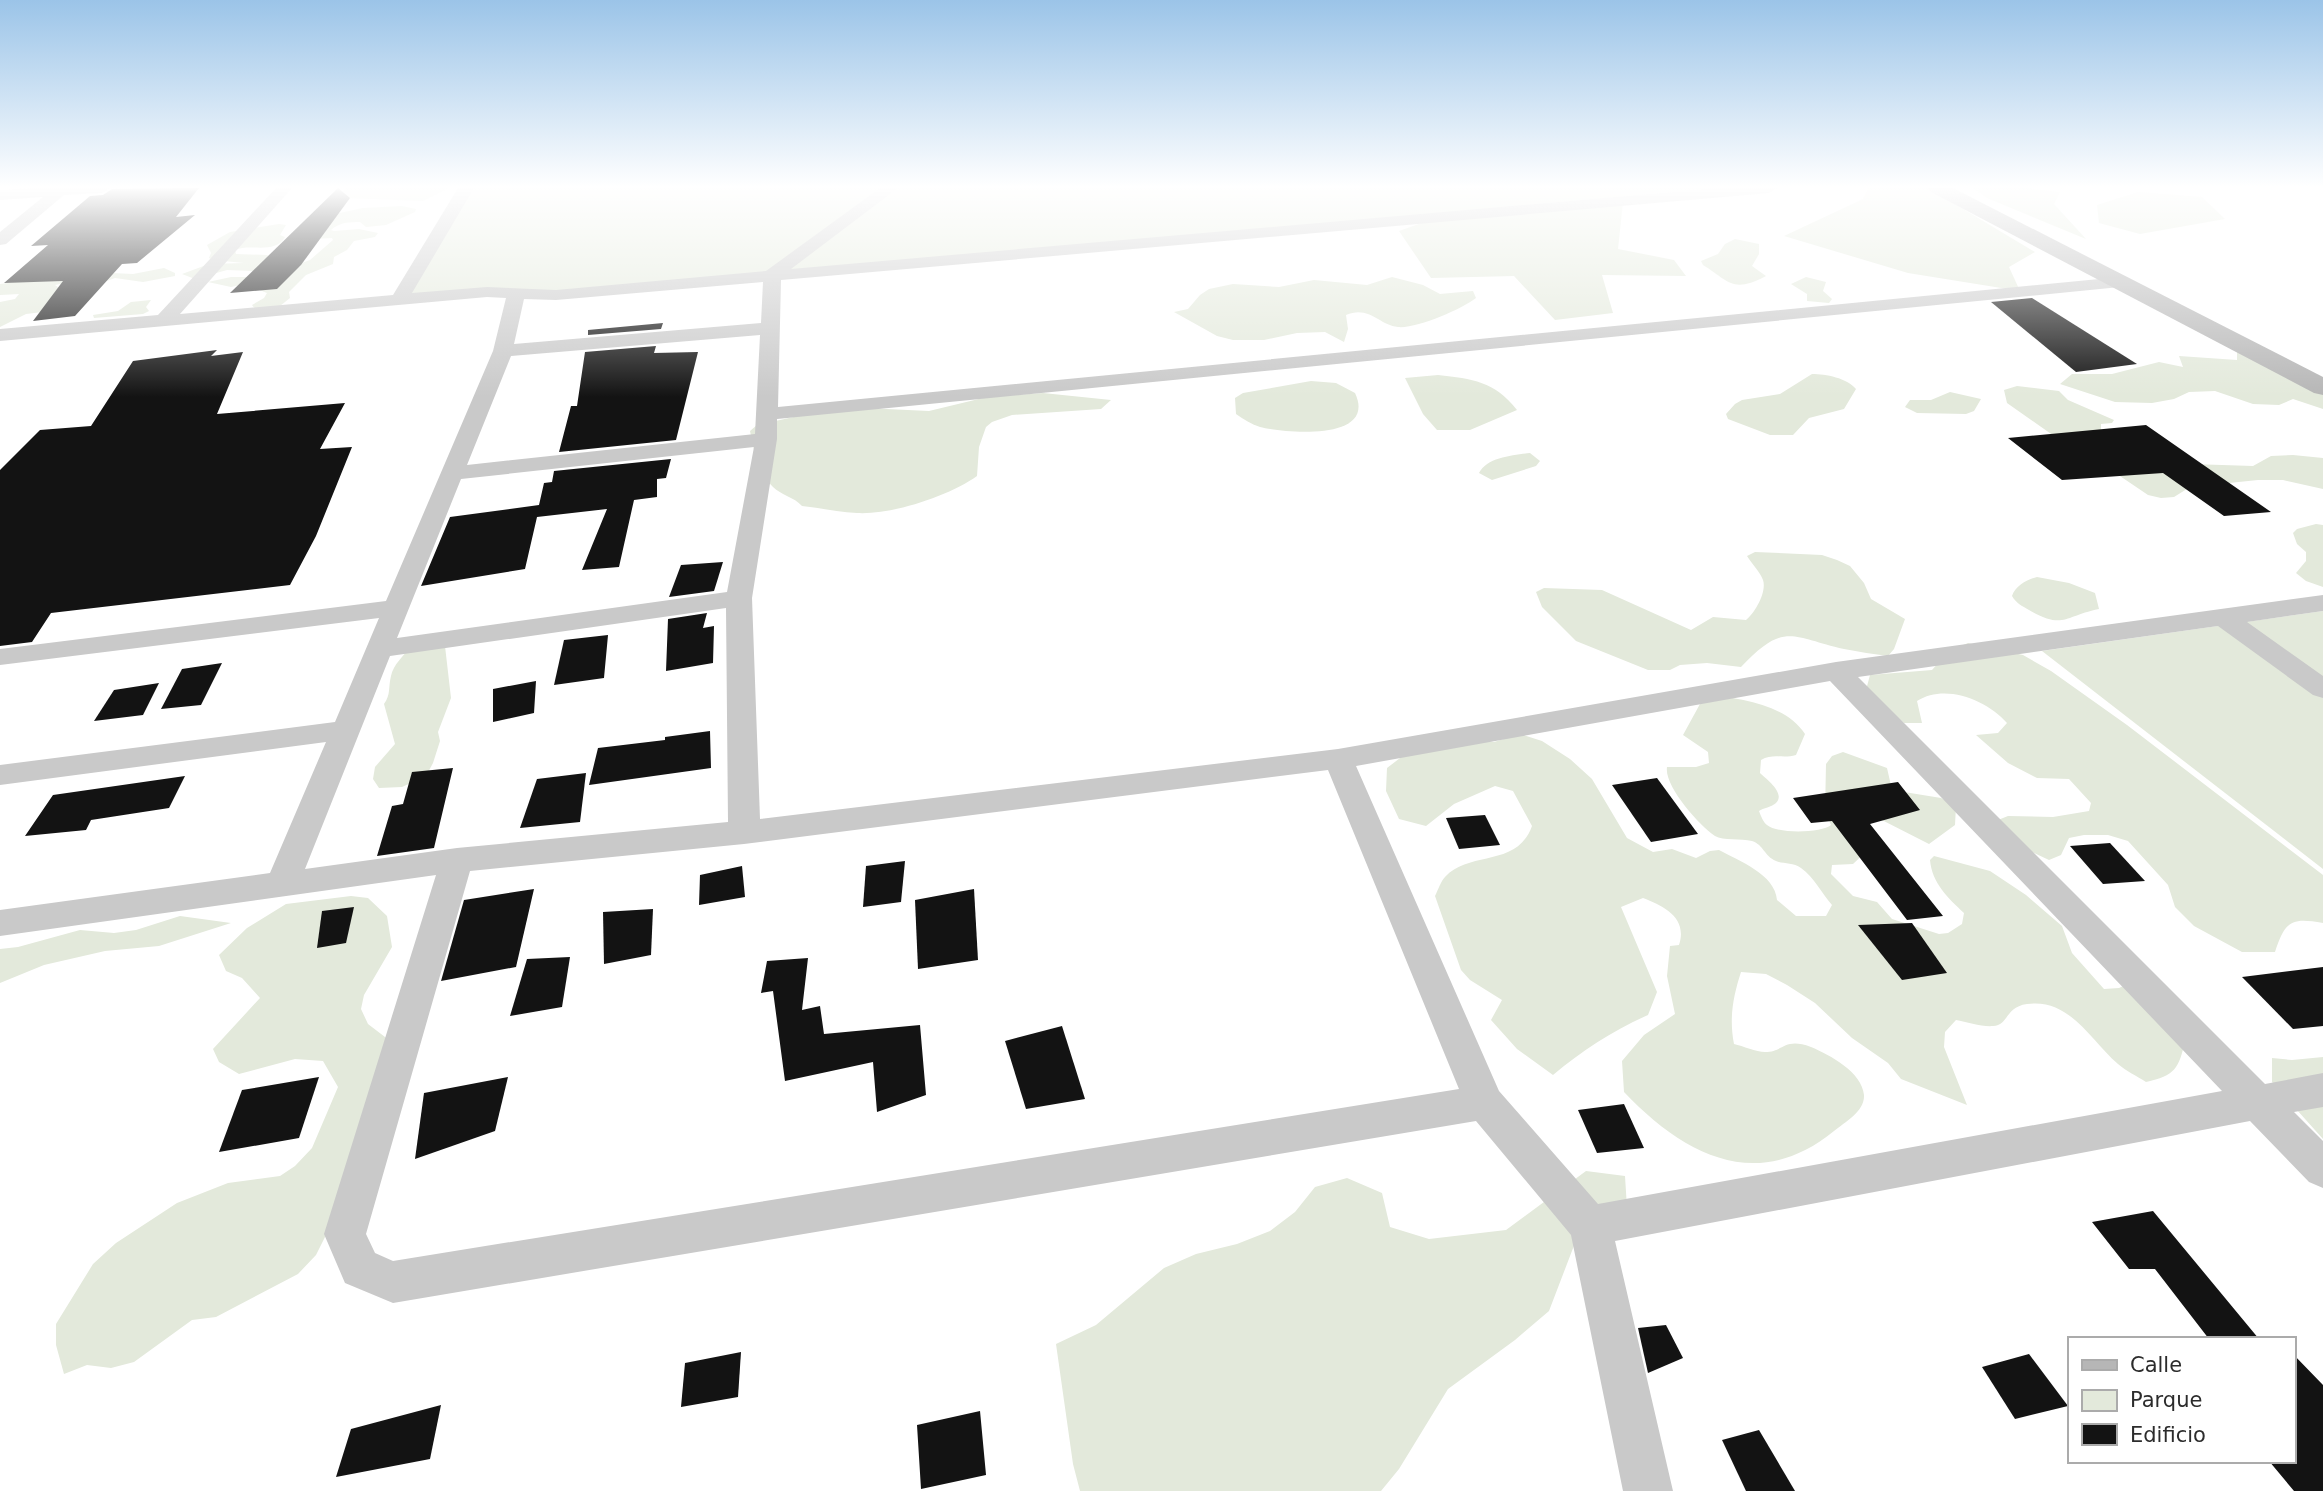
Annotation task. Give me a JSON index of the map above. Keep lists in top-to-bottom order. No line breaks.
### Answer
{"legend":["Calle","Parque","Edificio"]}
